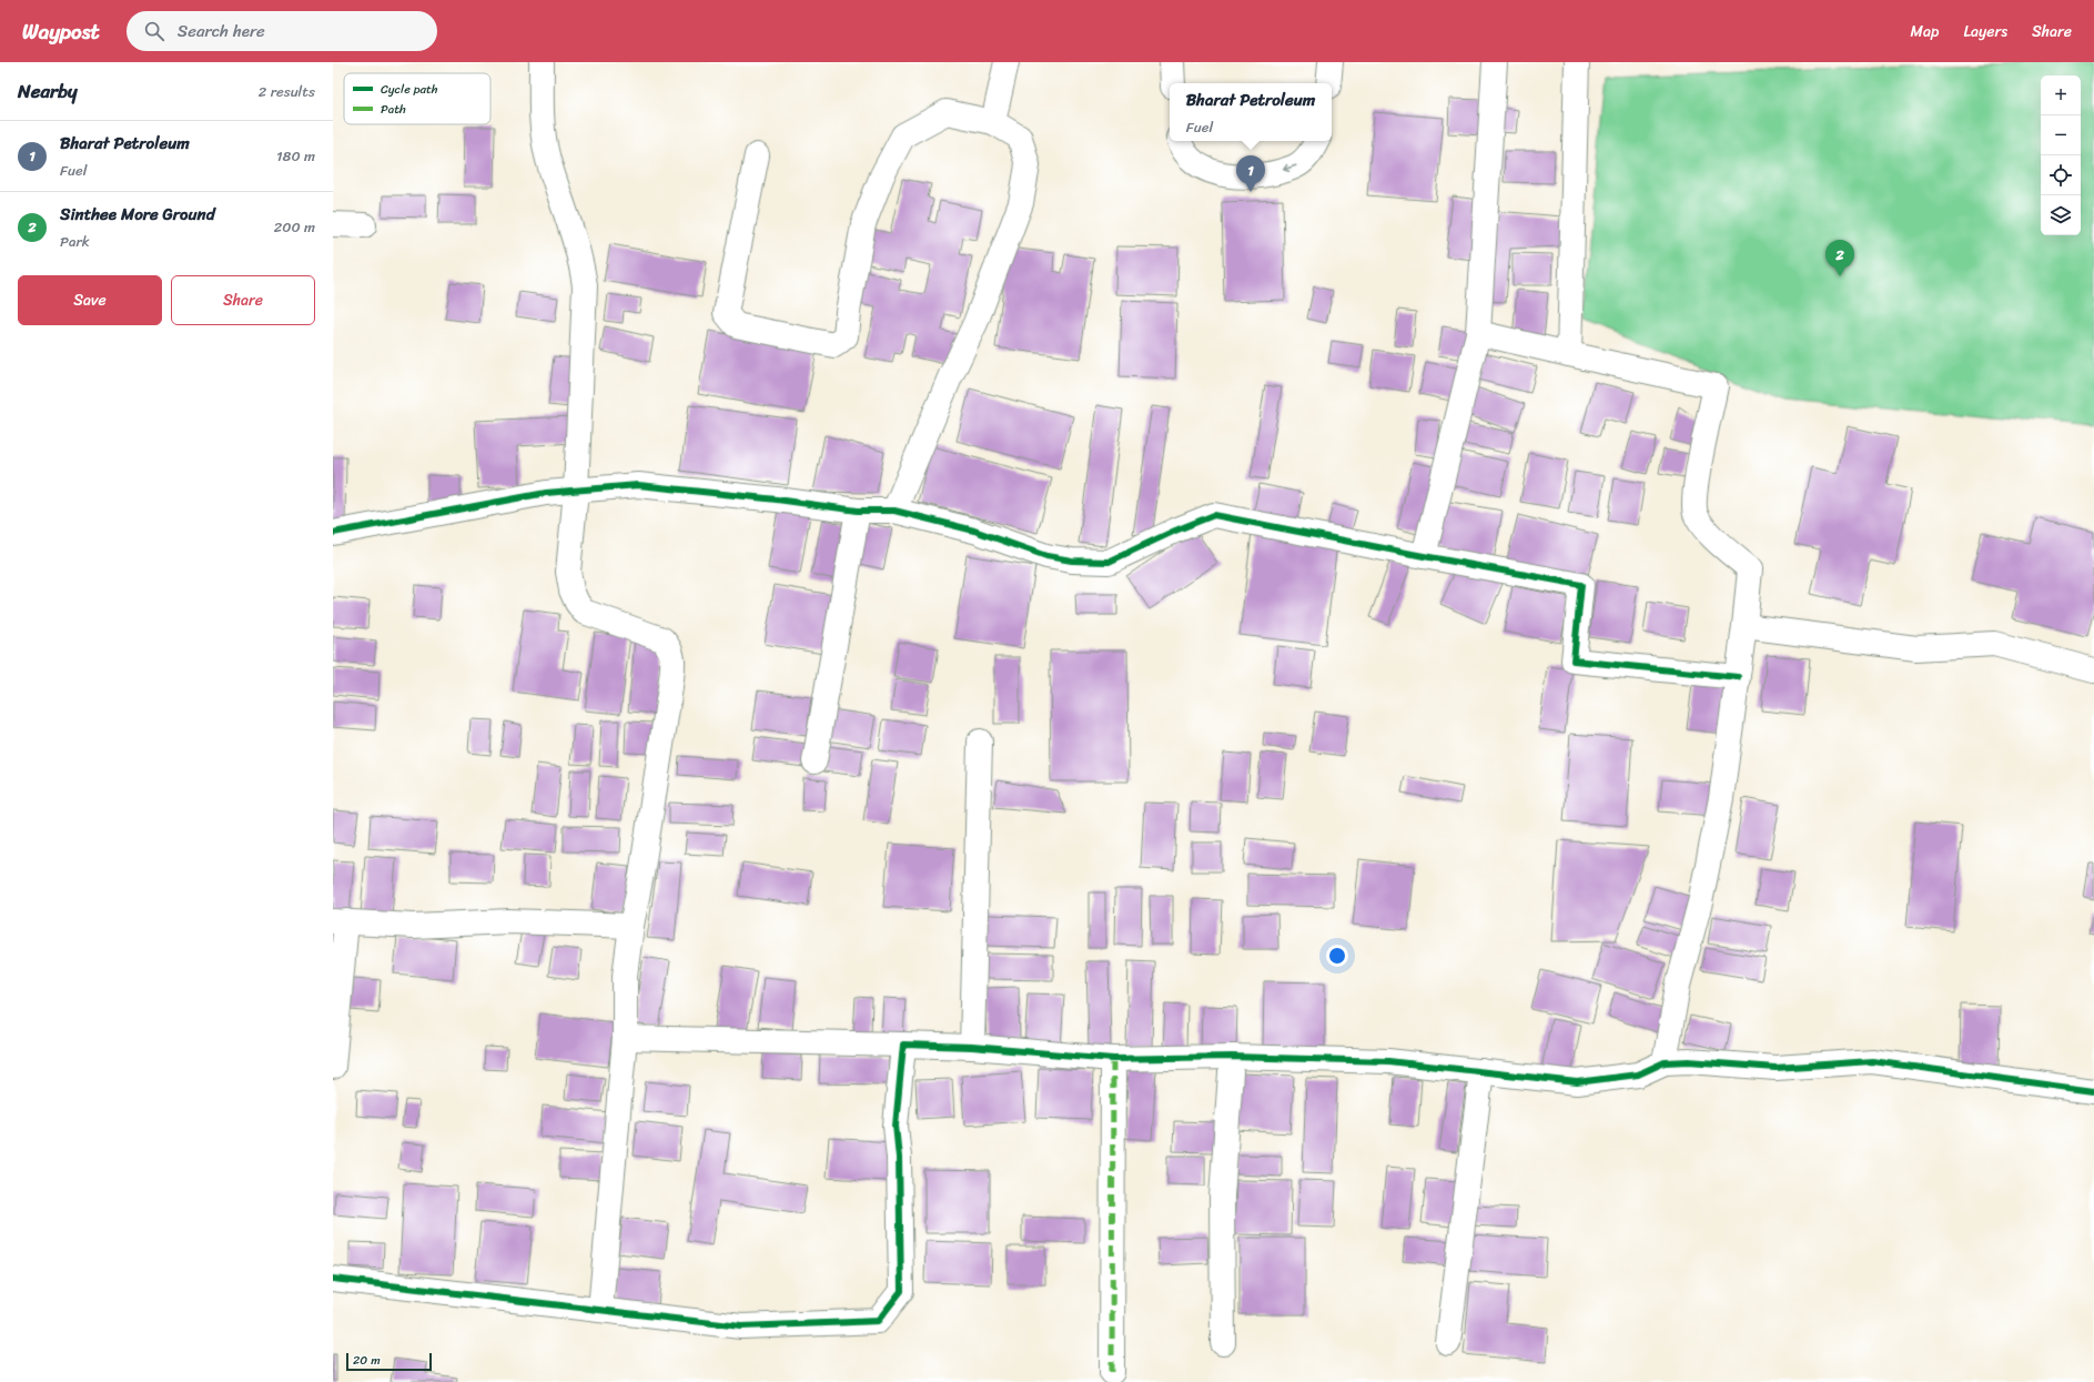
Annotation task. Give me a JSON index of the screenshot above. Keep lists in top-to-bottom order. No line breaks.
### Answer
{"legend":["Cycle path","Path"],"scale_bar":"20 m","page":{"header":"Waypost","search":"Search here","nav":["Map","Layers","Share"],"heading":["Nearby","2 results"],"map_buttons":["+","−"],"popup":["Bharat Petroleum","Fuel"],"list":[{"mark":"1","name":"Bharat Petroleum","note":"Fuel","value":"180 m"},{"mark":"2","name":"Sinthee More Ground","note":"Park","value":"200 m"}],"pins":["1","2"],"buttons":["Save","Share"],"scale":"20 m"}}
